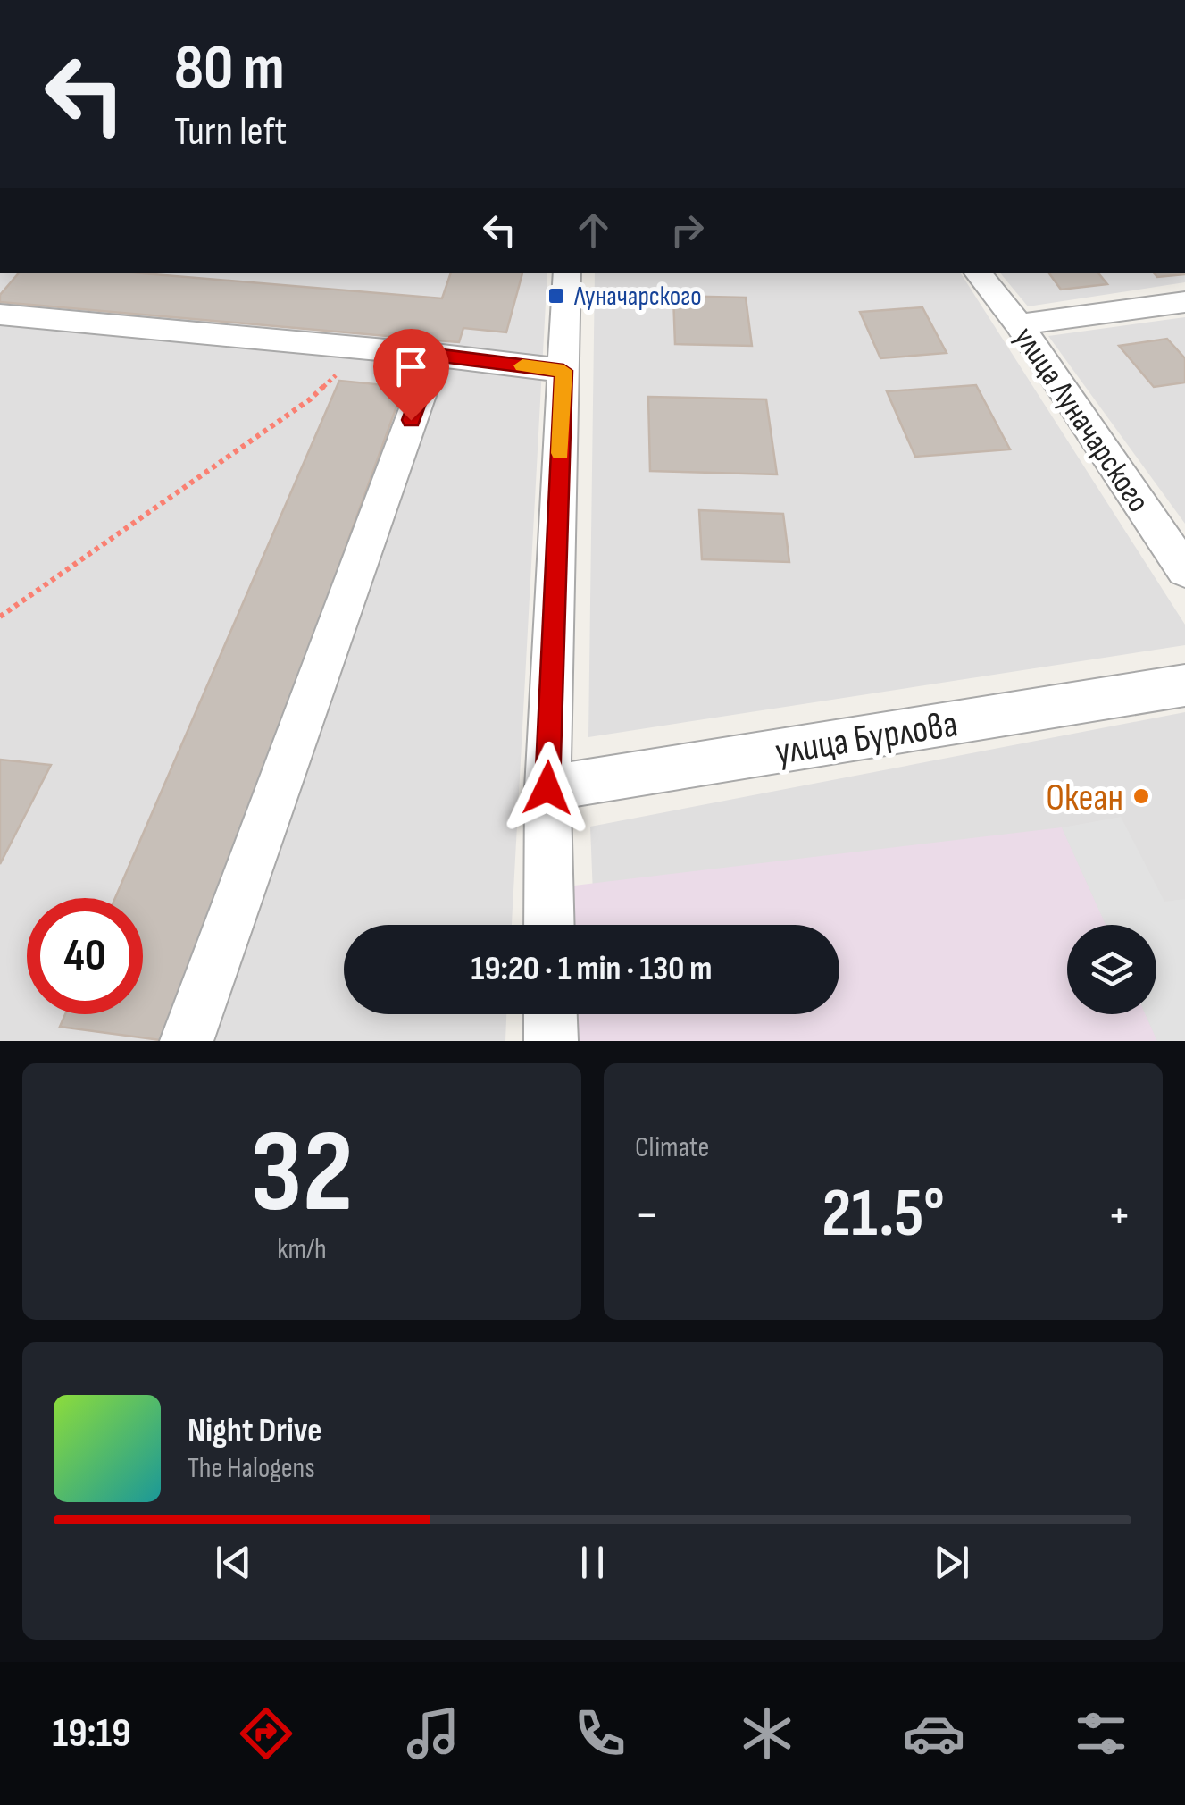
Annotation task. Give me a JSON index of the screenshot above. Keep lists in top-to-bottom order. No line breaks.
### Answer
{"streets":{"street":["улица Луначарского","улица Бурлова"]},"places":{"transit":["Луначарского"],"other":["Океан"]},"page":{"turn":["80 m","Turn left"],"limit":"40","trip":"19:20 · 1 min · 130 m","tile":[["32","km/h"],"Climate"],"heat":["−","21.5°","+"],"song":["Night Drive","The Halogens"],"tabs":"19:19"}}
